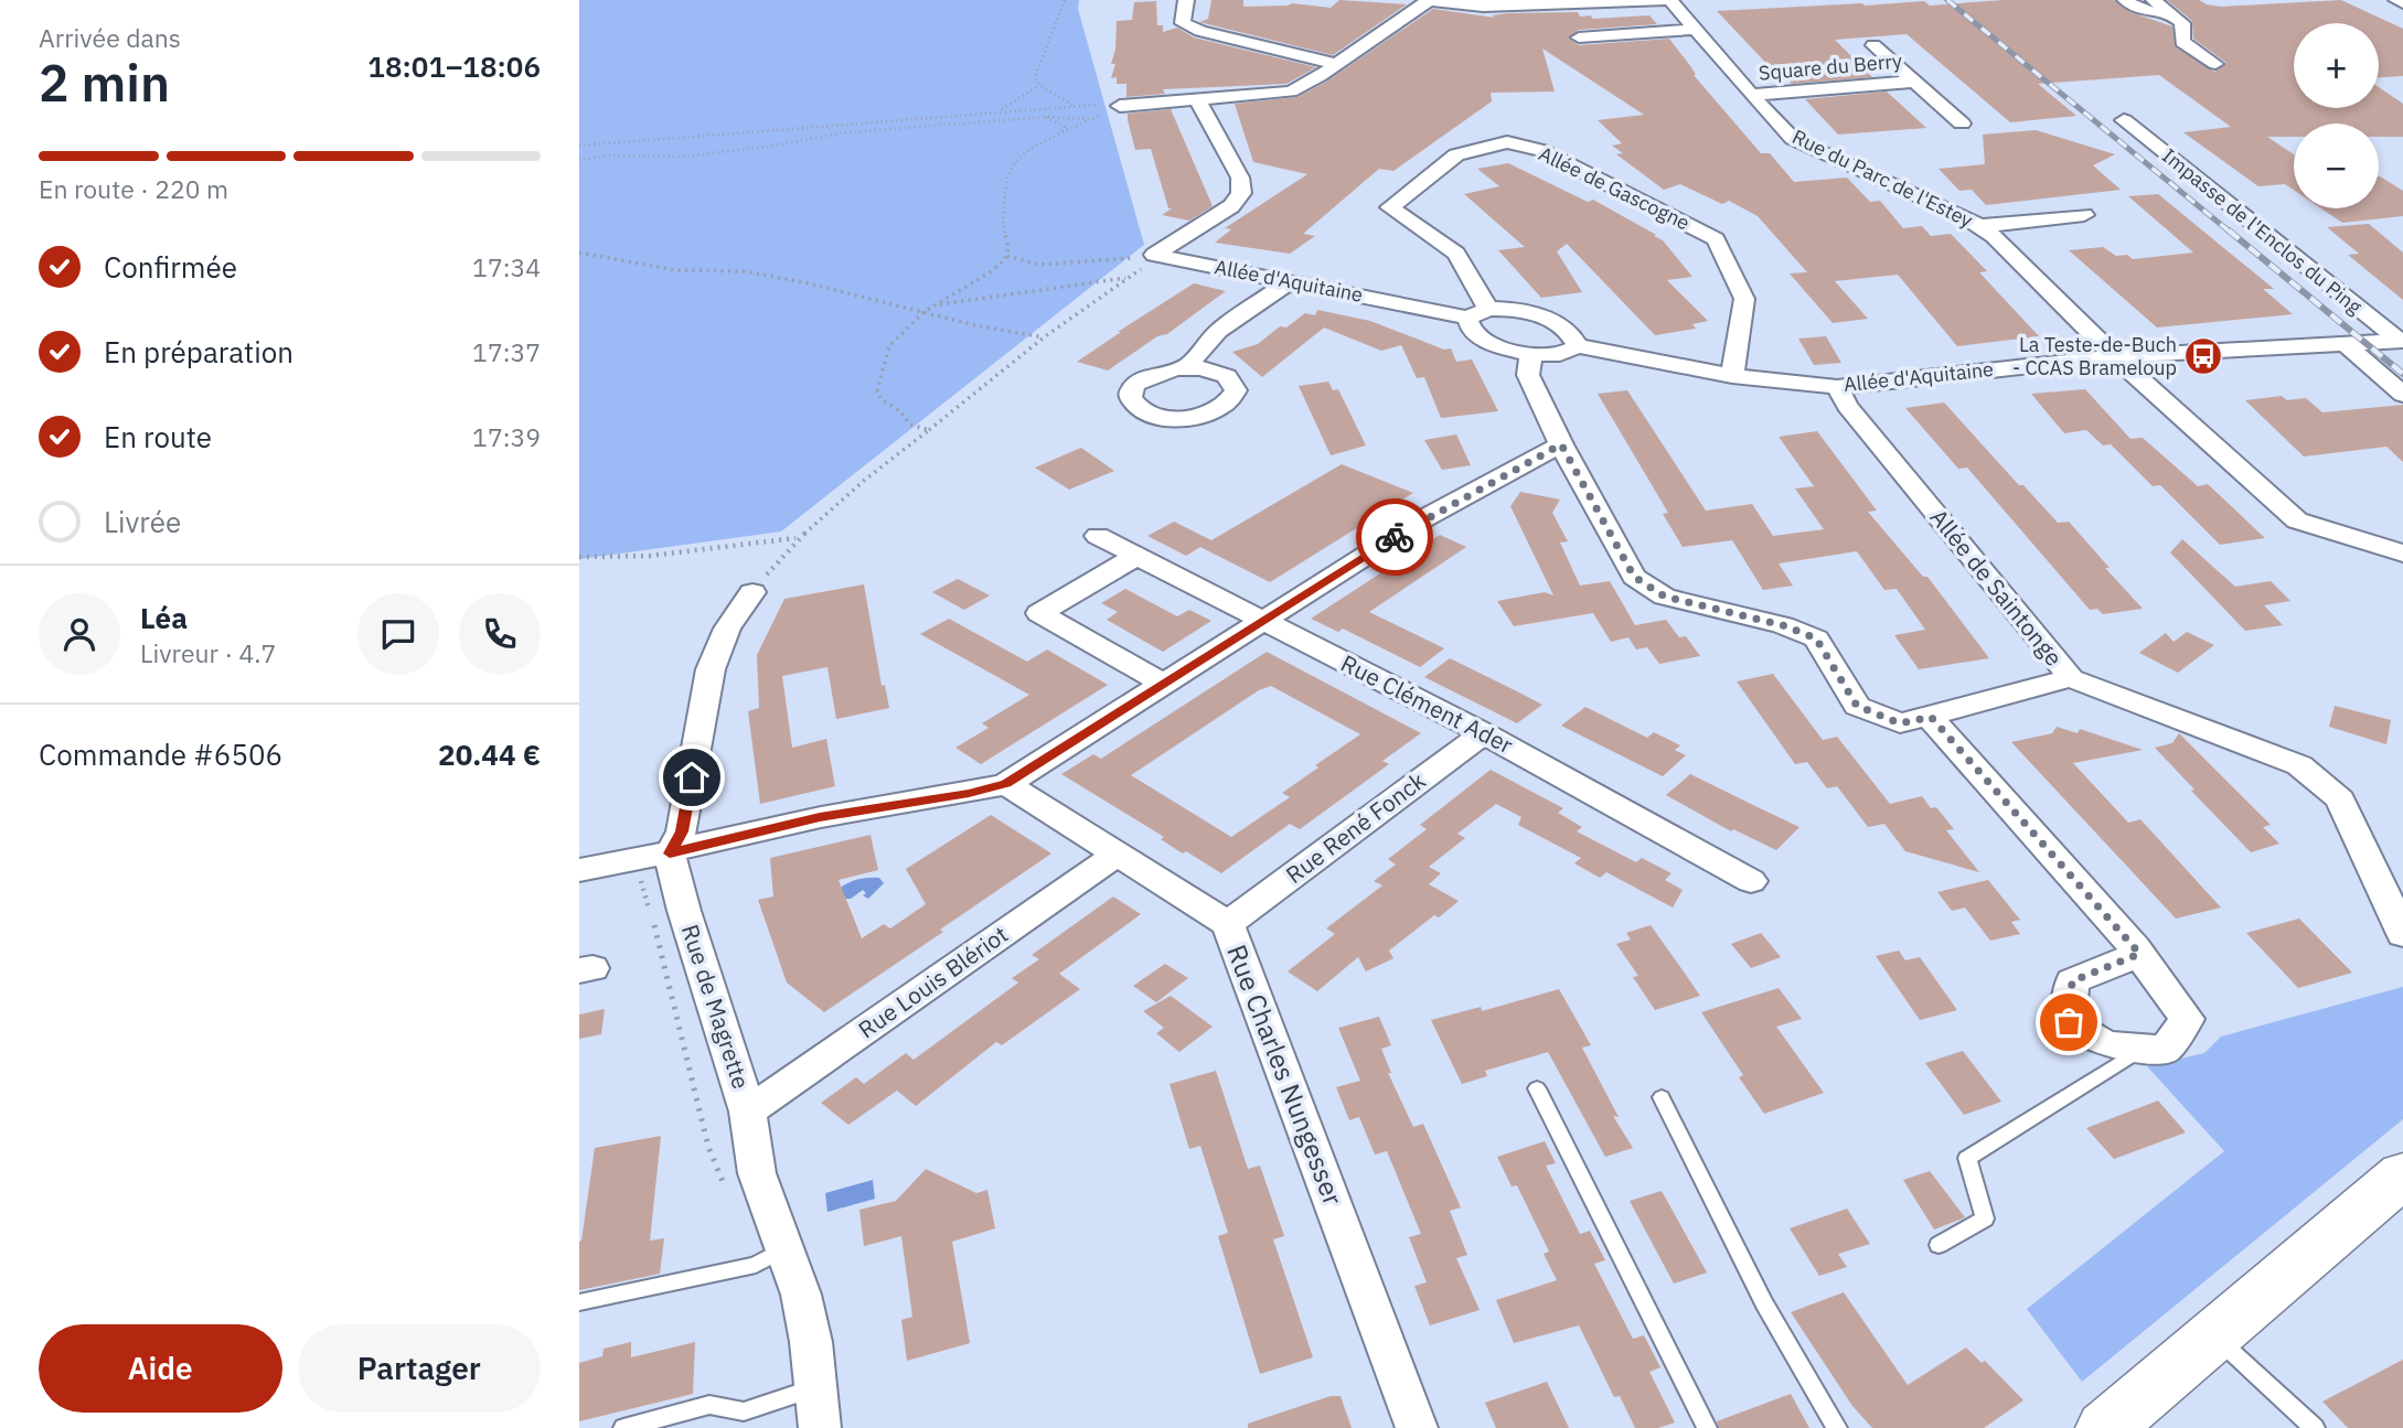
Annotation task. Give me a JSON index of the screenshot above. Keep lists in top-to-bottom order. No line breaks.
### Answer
{"streets":{"street":["Square du Berry","Rue du Parc de l'Estey","Allée de Gascogne","Impasse de l'Enclos du Ping","Allée d'Aquitaine","Allée de Saintonge","Rue Clément Ader","Rue René Fonck","Rue Louis Blériot","Rue de Magrette","Rue Charles Nungesser"]},"crossings":[["Square du Berry","Rue du Parc de l'Estey"],["Rue du Parc de l'Estey","Allée d'Aquitaine"],["Allée de Gascogne","Allée d'Aquitaine"],["Impasse de l'Enclos du Ping","Allée d'Aquitaine"],["Allée d'Aquitaine","Allée de Saintonge"],["Rue Clément Ader","Rue René Fonck"],["Rue René Fonck","Rue Charles Nungesser"],["Rue Louis Blériot","Rue de Magrette"],["Rue Louis Blériot","Rue Charles Nungesser"]],"places":{"bus stop":["La Teste-de-Buch - CCAS Brameloup"]},"page":{"heading":["2 min","Arrivée dans","18:01–18:06"],"panel":["Léa","Livreur · 4.7","Commande #6506","20.44 €"],"map_buttons":["+","−"],"bar":"En route · 220 m","list":[["Confirmée","17:34"],["En préparation","17:37"],["En route","17:39"],"Livrée"],"buttons":["Aide","Partager"]}}
